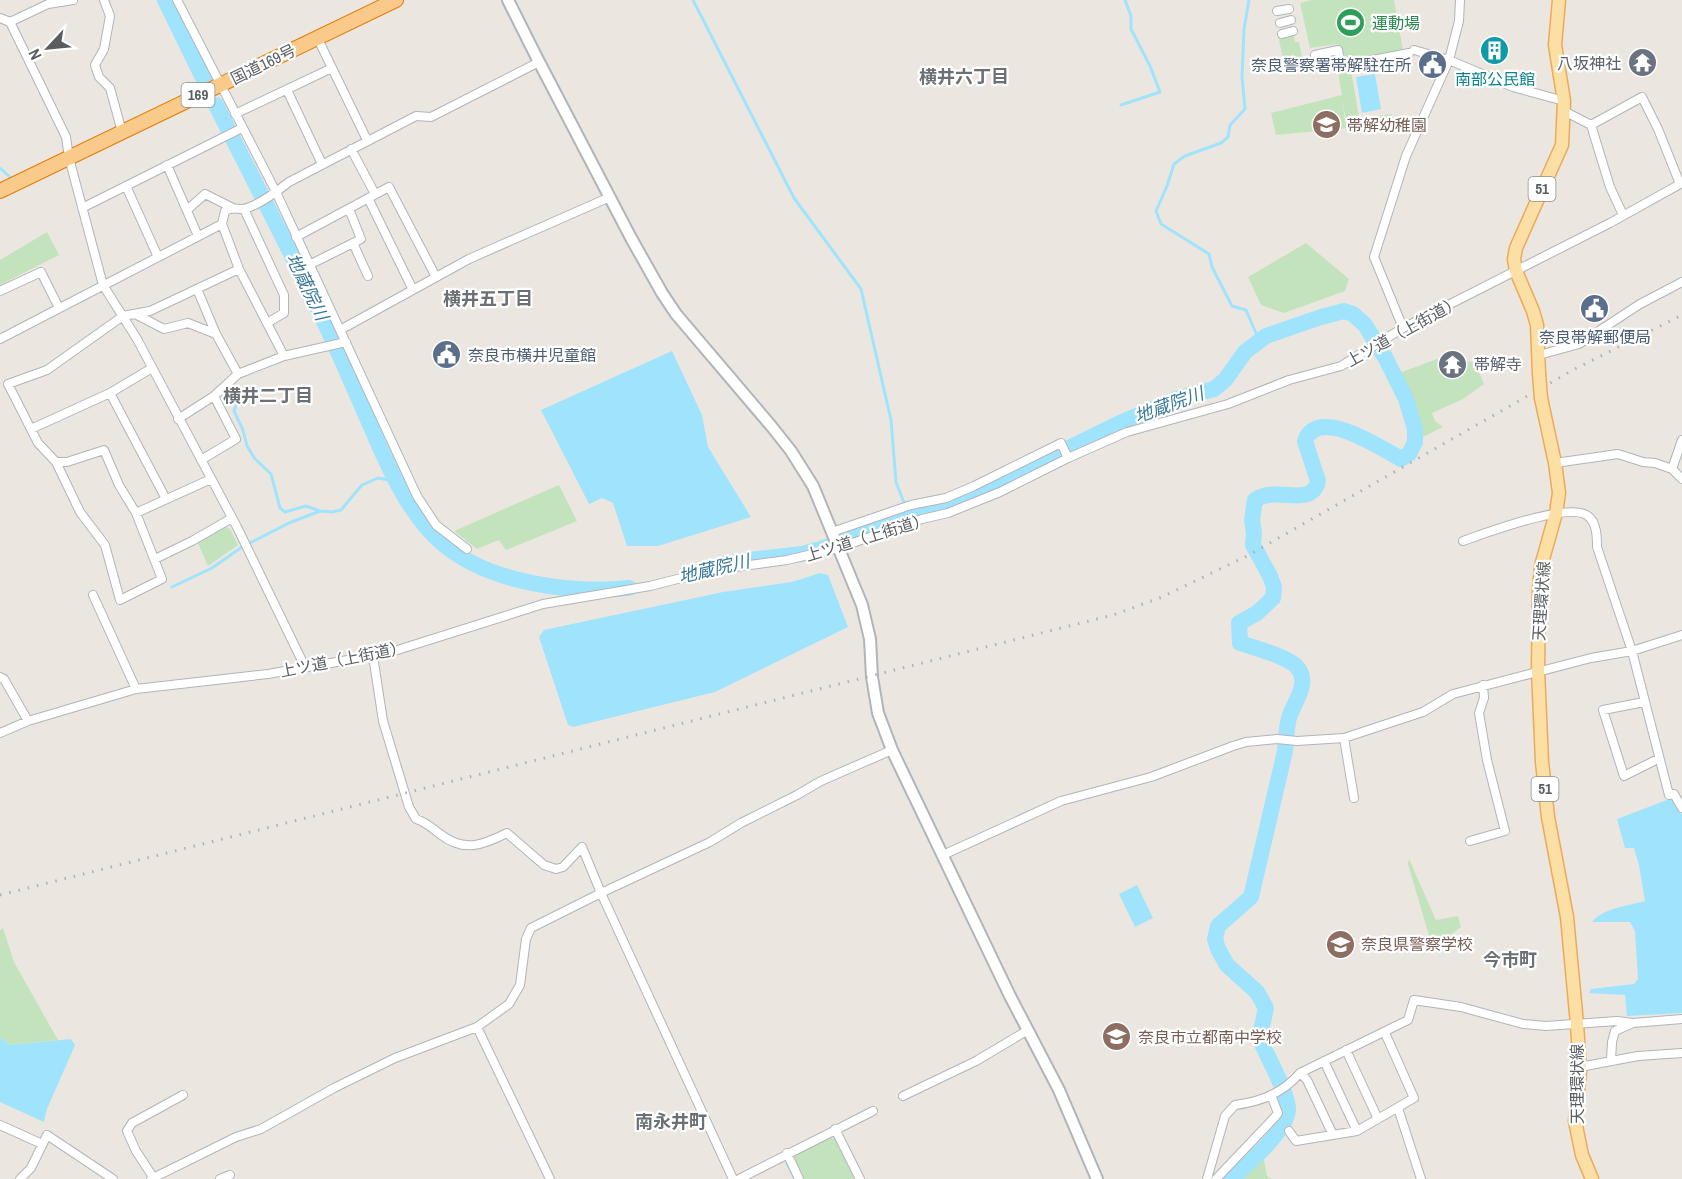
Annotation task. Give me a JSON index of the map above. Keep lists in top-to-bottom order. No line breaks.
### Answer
{"streets":{"highway":["国道169号","169"],"main road":["51","天理環状線"],"street":["上ツ道（上街道）"]},"crossings":[["上ツ道（上街道）","天理環状線"]],"districts":["横井六丁目","横井五丁目","横井二丁目","今市町","南永井町"],"water":["地蔵院川"],"places":{"sports":["運動場"],"building":["南部公民館"],"temple":["八坂神社","帯解寺"],"public building":["奈良警察署帯解駐在所","奈良帯解郵便局","奈良市横井児童館"],"school or university":["帯解幼稚園","奈良県警察学校","奈良市立都南中学校"]},"north":"bottom left"}
